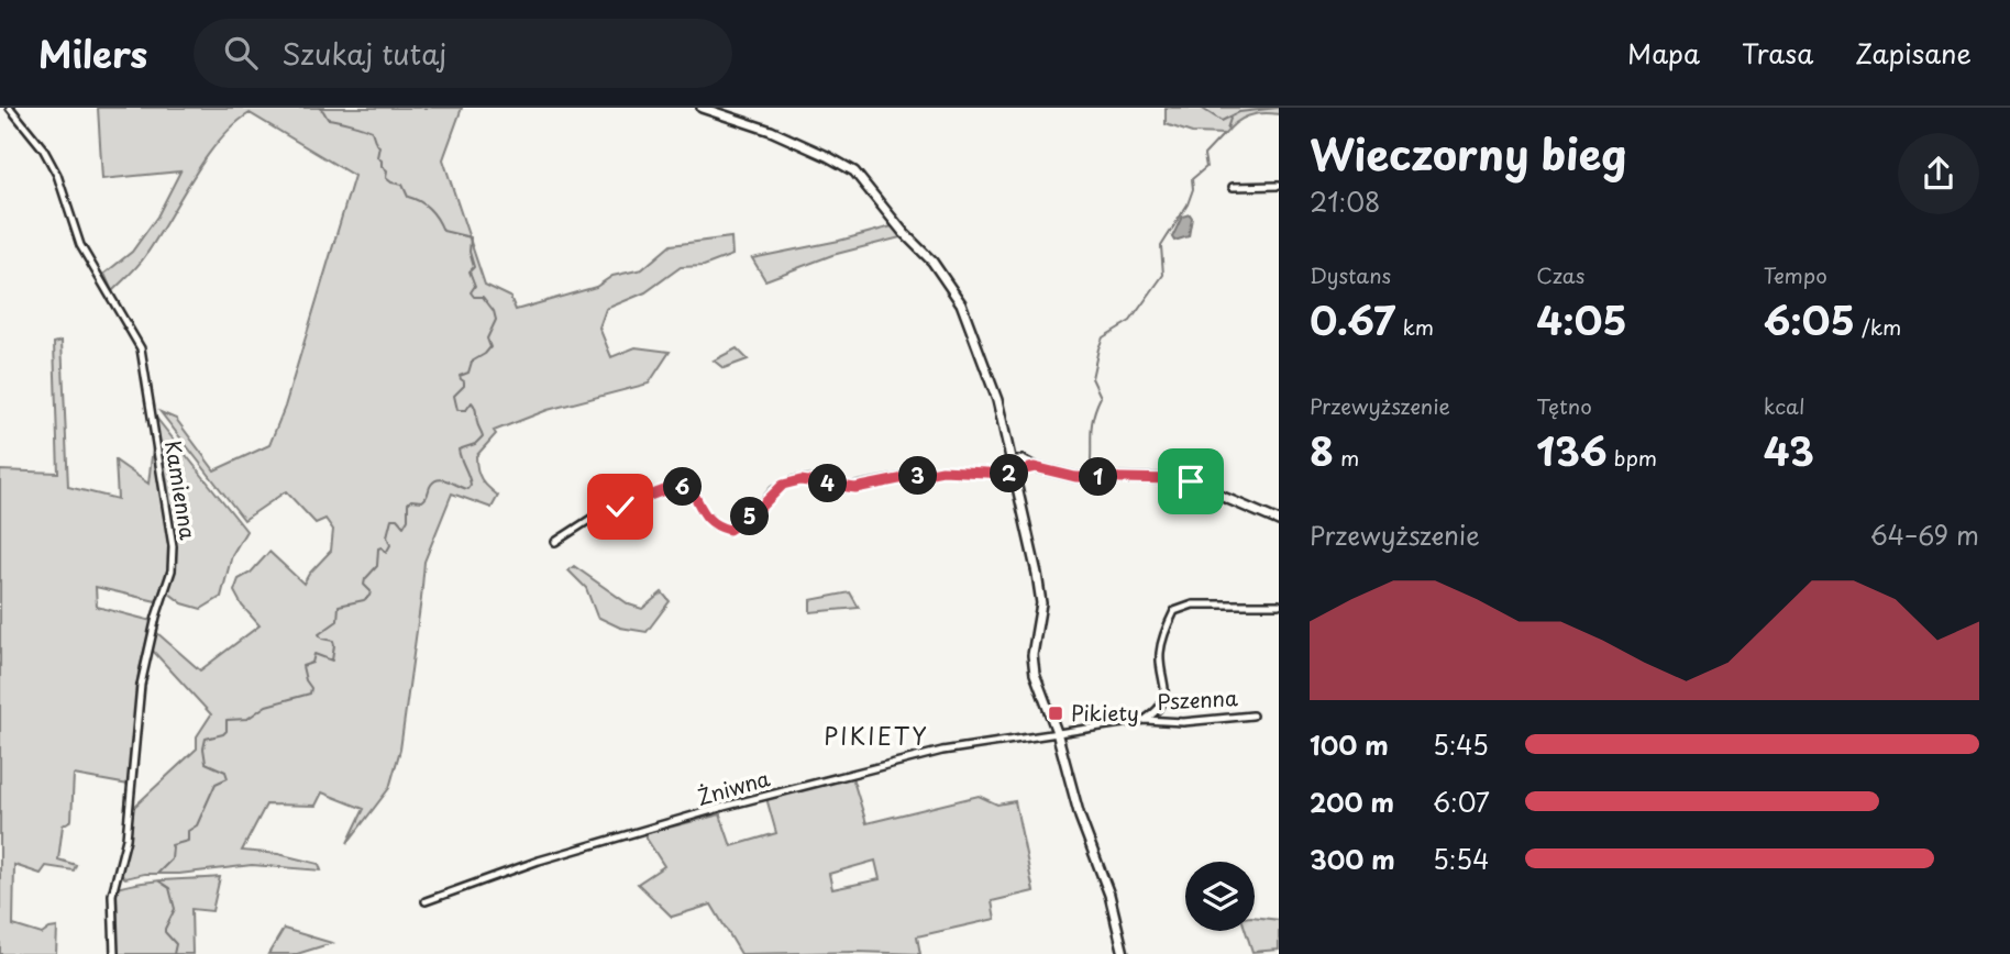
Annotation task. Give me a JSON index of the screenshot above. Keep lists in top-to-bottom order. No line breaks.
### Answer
{"streets":{"street":["Kamienna","Pszenna","Żniwna"]},"crossings":[["Pszenna","Żniwna"]],"districts":["PIKIETY"],"places":{"transit":["Pikiety"]},"page":{"header":"Milers","search":"Szukaj tutaj","nav":["Mapa","Trasa","Zapisane"],"heading":["Wieczorny bieg","21:08"],"stats":[["Dystans","0.67 km"],["Czas","4:05"],["Tempo","6:05 /km"],["Przewyższenie","8 m"],["Tętno","136 bpm"],["kcal","43"]],"pins":["2","3","1","4","6","5"],"chart":["Przewyższenie","64–69 m"],"list":[{"name":"100 m","note":"5:45"},{"name":"200 m","note":"6:07"},{"name":"300 m","note":"5:54"}]}}
